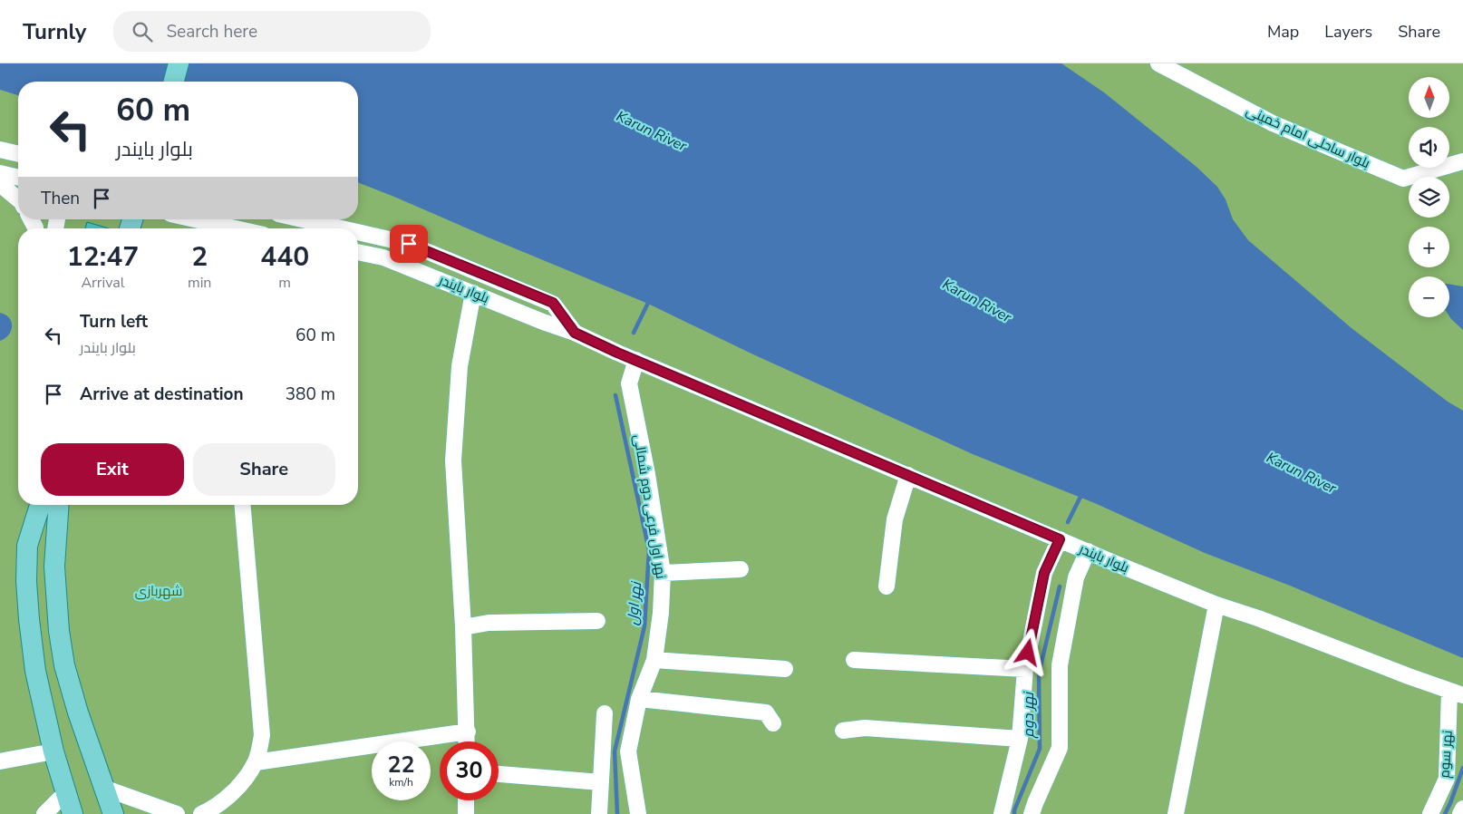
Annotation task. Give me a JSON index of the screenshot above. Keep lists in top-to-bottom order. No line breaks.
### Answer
{"streets":{"street":["بلوار ساحلی امام خمینی","بلوار بایندر","نهر اول فرعی دوم شمالی","نهر سوم"]},"crossings":[["بلوار بایندر","نهر اول فرعی دوم شمالی"],["بلوار بایندر","نهر سوم"]],"water":["Karun River","نهر اول","نهر دوم"],"parks":["شهربازی"],"north":"top","page":{"header":"Turnly","search":"Search here","nav":["Map","Layers","Share"],"map_buttons":["+","−"],"turn":["60 m","بلوار بایندر"],"then":"Then","eta":["12:47","Arrival","2","min","440","m"],"list":[{"name":"Turn left","note":"بلوار بایندر","value":"60 m"},{"name":"Arrive at destination","value":"380 m"}],"buttons":["Exit","Share"],"speed":"22 km/h","limit":"30"}}
